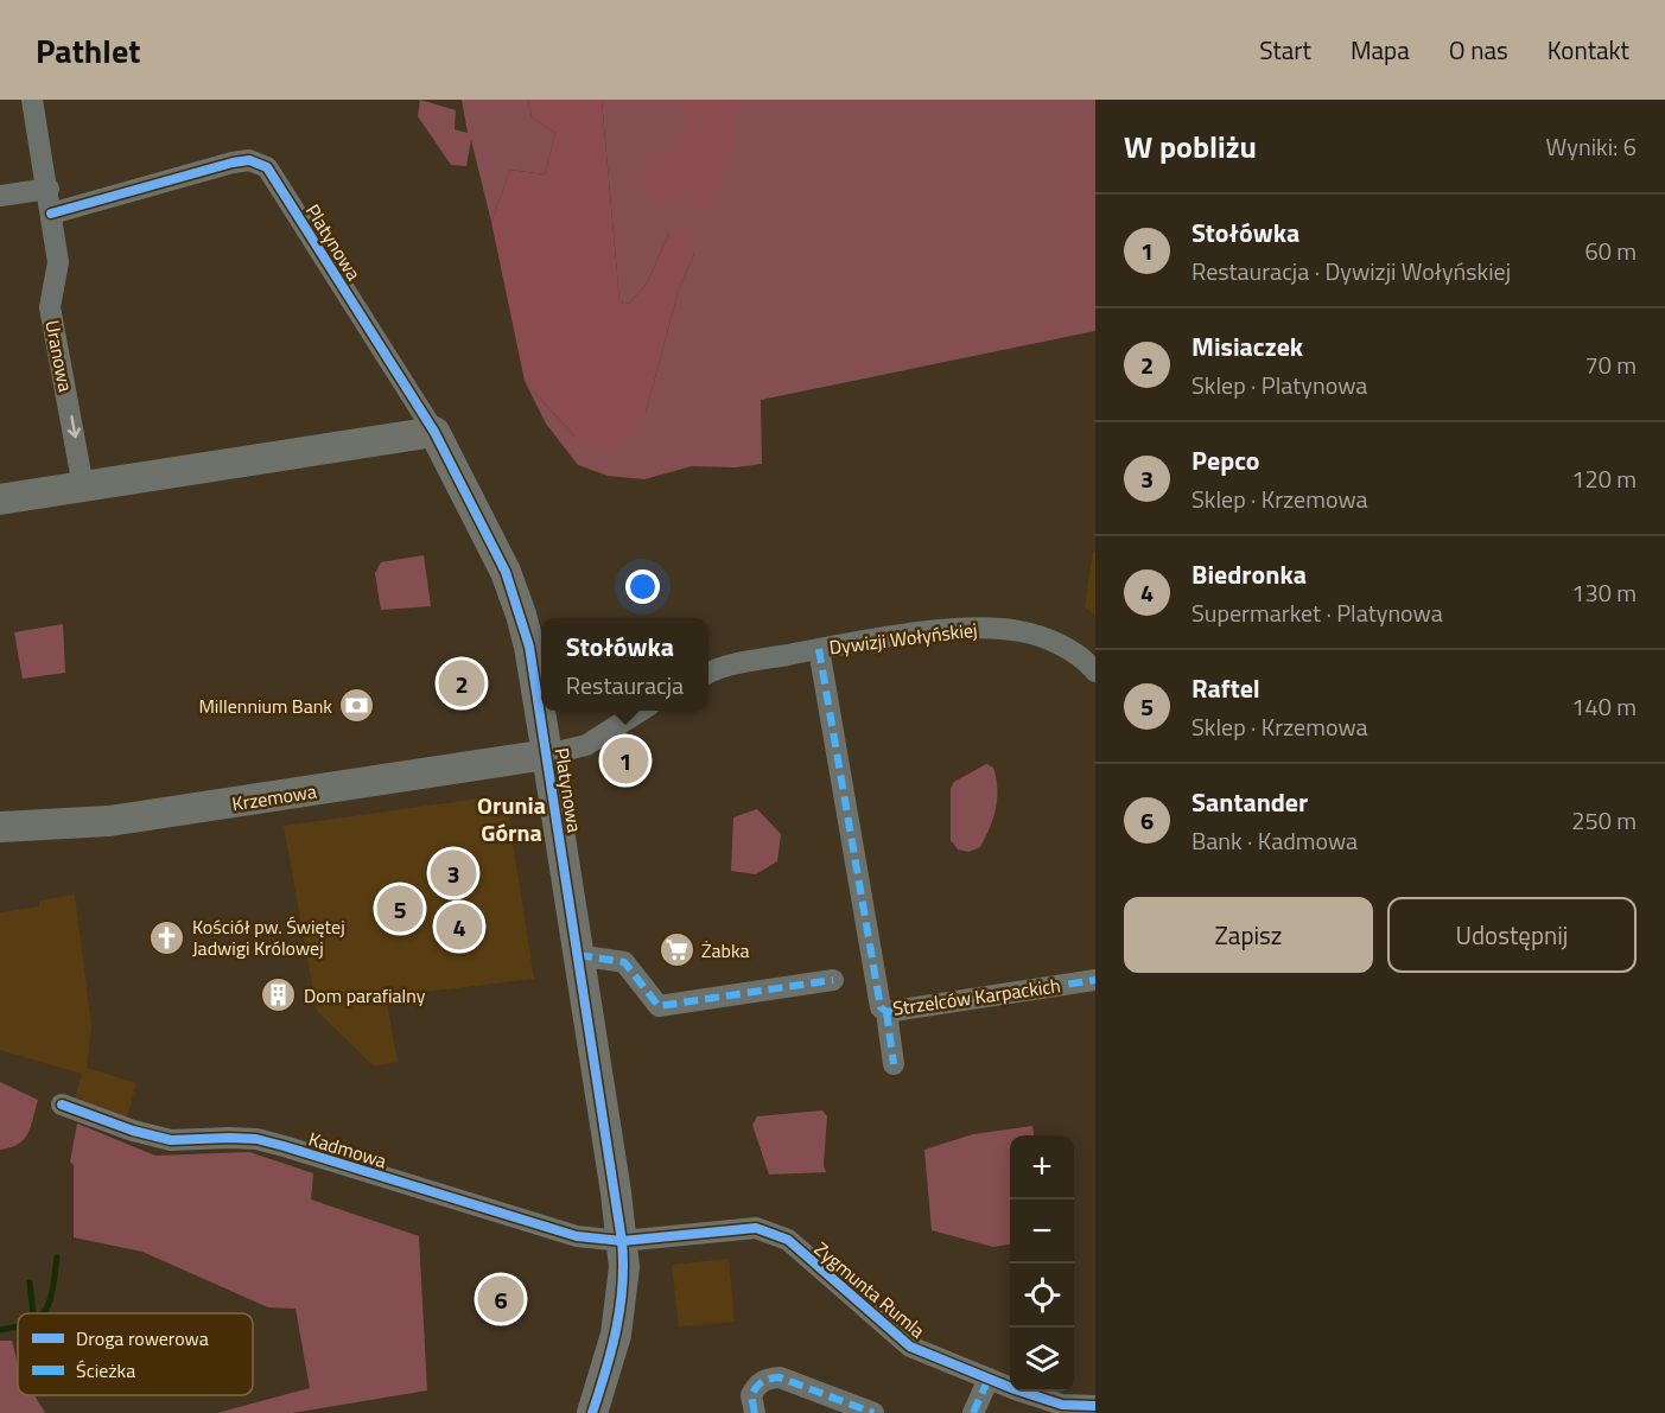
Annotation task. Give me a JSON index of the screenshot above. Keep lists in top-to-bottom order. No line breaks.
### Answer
{"streets":{"street":["Platynowa","Uranowa","Dywizji Wołyńskiej","Krzemowa","Strzelców Karpackich","Kadmowa","Zygmunta Rumla"]},"crossings":[["Platynowa","Uranowa"],["Platynowa","Krzemowa"],["Platynowa","Kadmowa"],["Platynowa","Zygmunta Rumla"],["Dywizji Wołyńskiej","Strzelców Karpackich"],["Kadmowa","Zygmunta Rumla"]],"one_way":["Uranowa"],"districts":["Orunia Górna"],"places":{"bank":["Millennium Bank"],"church":["Kościół pw. Świętej Jadwigi Królowej"],"supermarket":["Żabka"],"building":["Dom parafialny"]},"legend":["Droga rowerowa","Ścieżka"],"page":{"header":"Pathlet","nav":["Start","Mapa","O nas","Kontakt"],"heading":["W pobliżu","Wyniki: 6"],"list":[{"mark":"1","name":"Stołówka","note":"Restauracja · Dywizji Wołyńskiej","value":"60 m"},{"mark":"2","name":"Misiaczek","note":"Sklep · Platynowa","value":"70 m"},{"mark":"3","name":"Pepco","note":"Sklep · Krzemowa","value":"120 m"},{"mark":"4","name":"Biedronka","note":"Supermarket · Platynowa","value":"130 m"},{"mark":"5","name":"Raftel","note":"Sklep · Krzemowa","value":"140 m"},{"mark":"6","name":"Santander","note":"Bank · Kadmowa","value":"250 m"}],"popup":["Stołówka","Restauracja"],"pins":["2","1","3","5","4","6"],"buttons":["Zapisz","Udostępnij"],"map_buttons":["+","−"]}}
